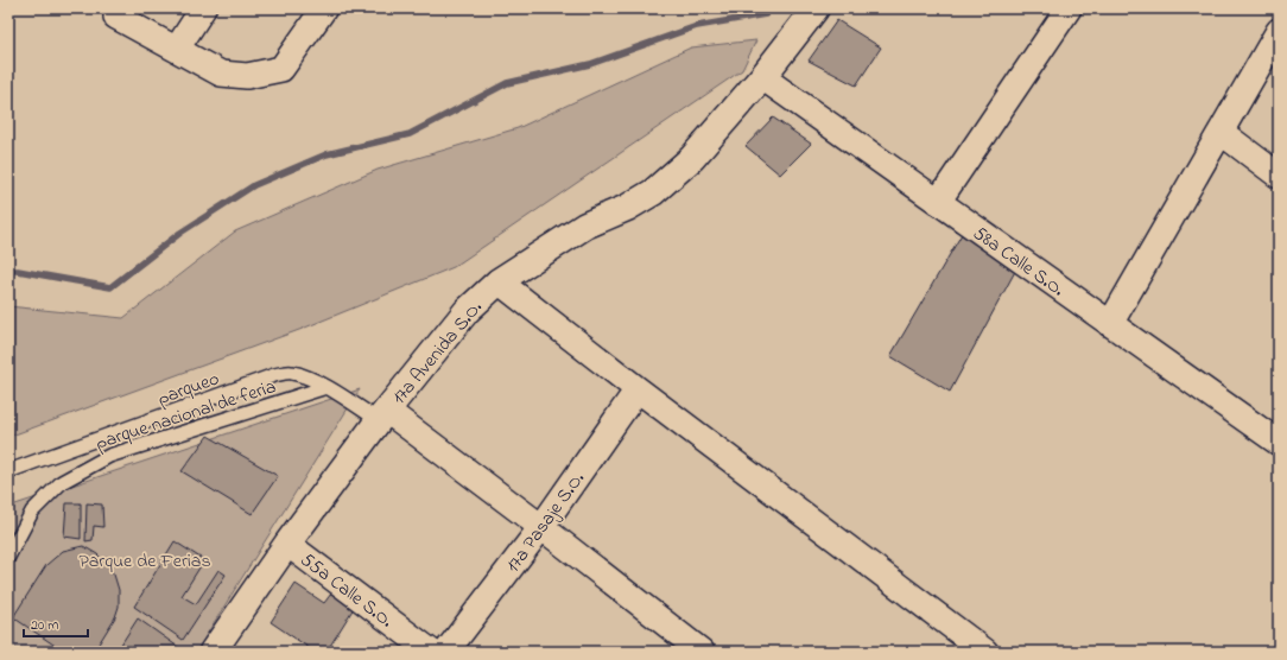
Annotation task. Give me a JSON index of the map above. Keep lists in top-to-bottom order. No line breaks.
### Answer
{"streets":{"street":["58a Calle S.O.","17a Avenida S.O.","17a Pasaje S.O.","55a Calle S.O."],"lane":["parqueo","parque nacional de feria"]},"crossings":[["58a Calle S.O.","17a Avenida S.O."],["17a Avenida S.O.","55a Calle S.O."],["parqueo","parque nacional de feria"]],"parks":["Parque de Ferias"],"scale_bar":"20 m"}
